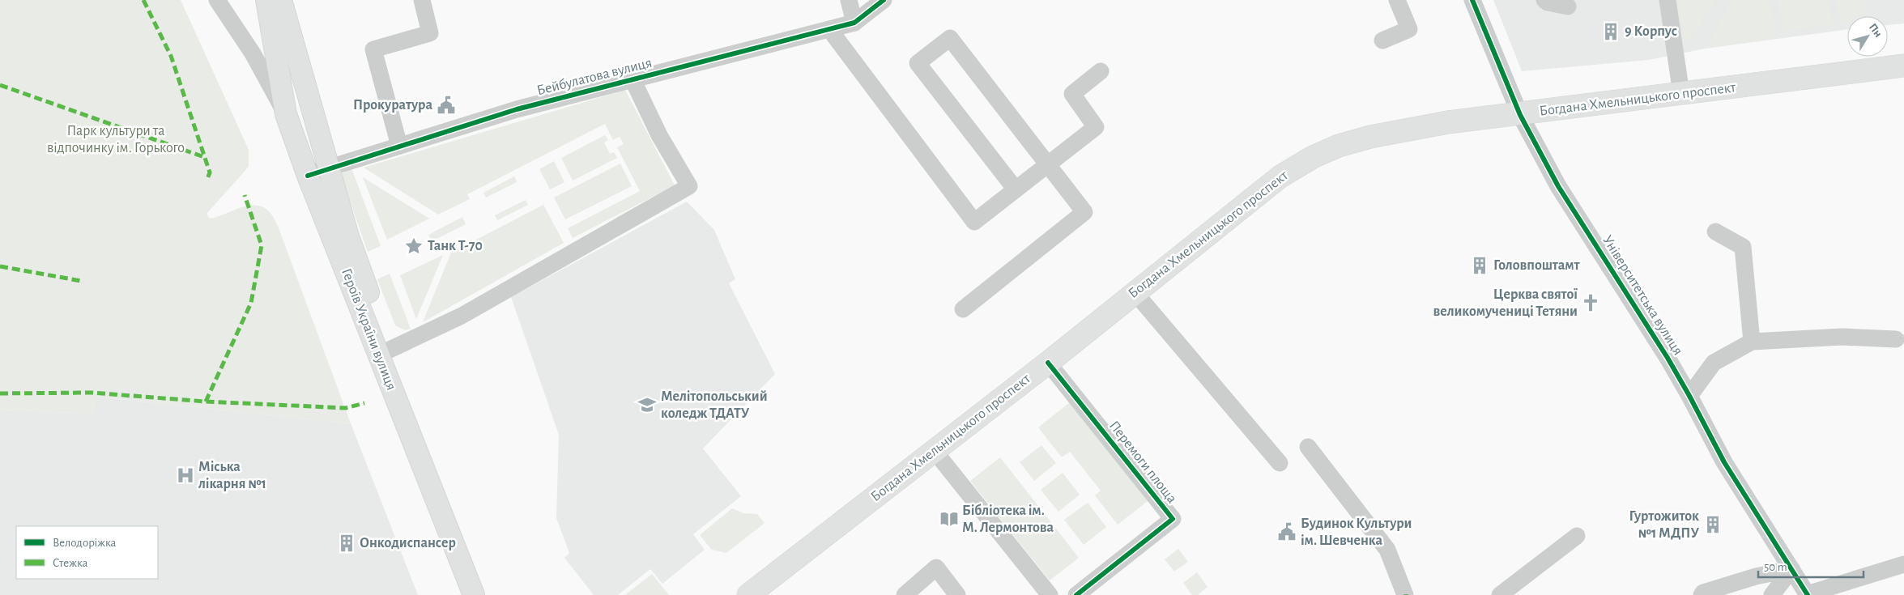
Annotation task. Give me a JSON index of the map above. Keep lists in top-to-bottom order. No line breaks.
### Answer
{"streets":{"highway":["Богдана Хмельницького проспект"],"main road":["Героїв України вулиця"],"street":["Бейбулатова вулиця","Університетська вулиця","Перемоги площа"]},"crossings":[["Бейбулатова вулиця","Героїв України вулиця"],["Богдана Хмельницького проспект","Університетська вулиця"],["Богдана Хмельницького проспект","Перемоги площа"]],"parks":["Парк культури та відпочинку ім. Горького"],"places":{"building":["9 Корпус","Головпоштамт","Гуртожиток №1 МДПУ","Онкодиспансер"],"public building":["Прокуратура","Будинок Культури ім. Шевченка"],"place":["Танк Т-70"],"church":["Церква святої великомучениці Тетяни"],"school or university":["Мелітопольський коледж ТДАТУ"],"hospital":["Міська лікарня №1"],"library":["Бібліотека ім. М. Лермонтова"]},"legend":["Велодоріжка","Стежка"],"scale_bar":"50 m","north":"top right"}
